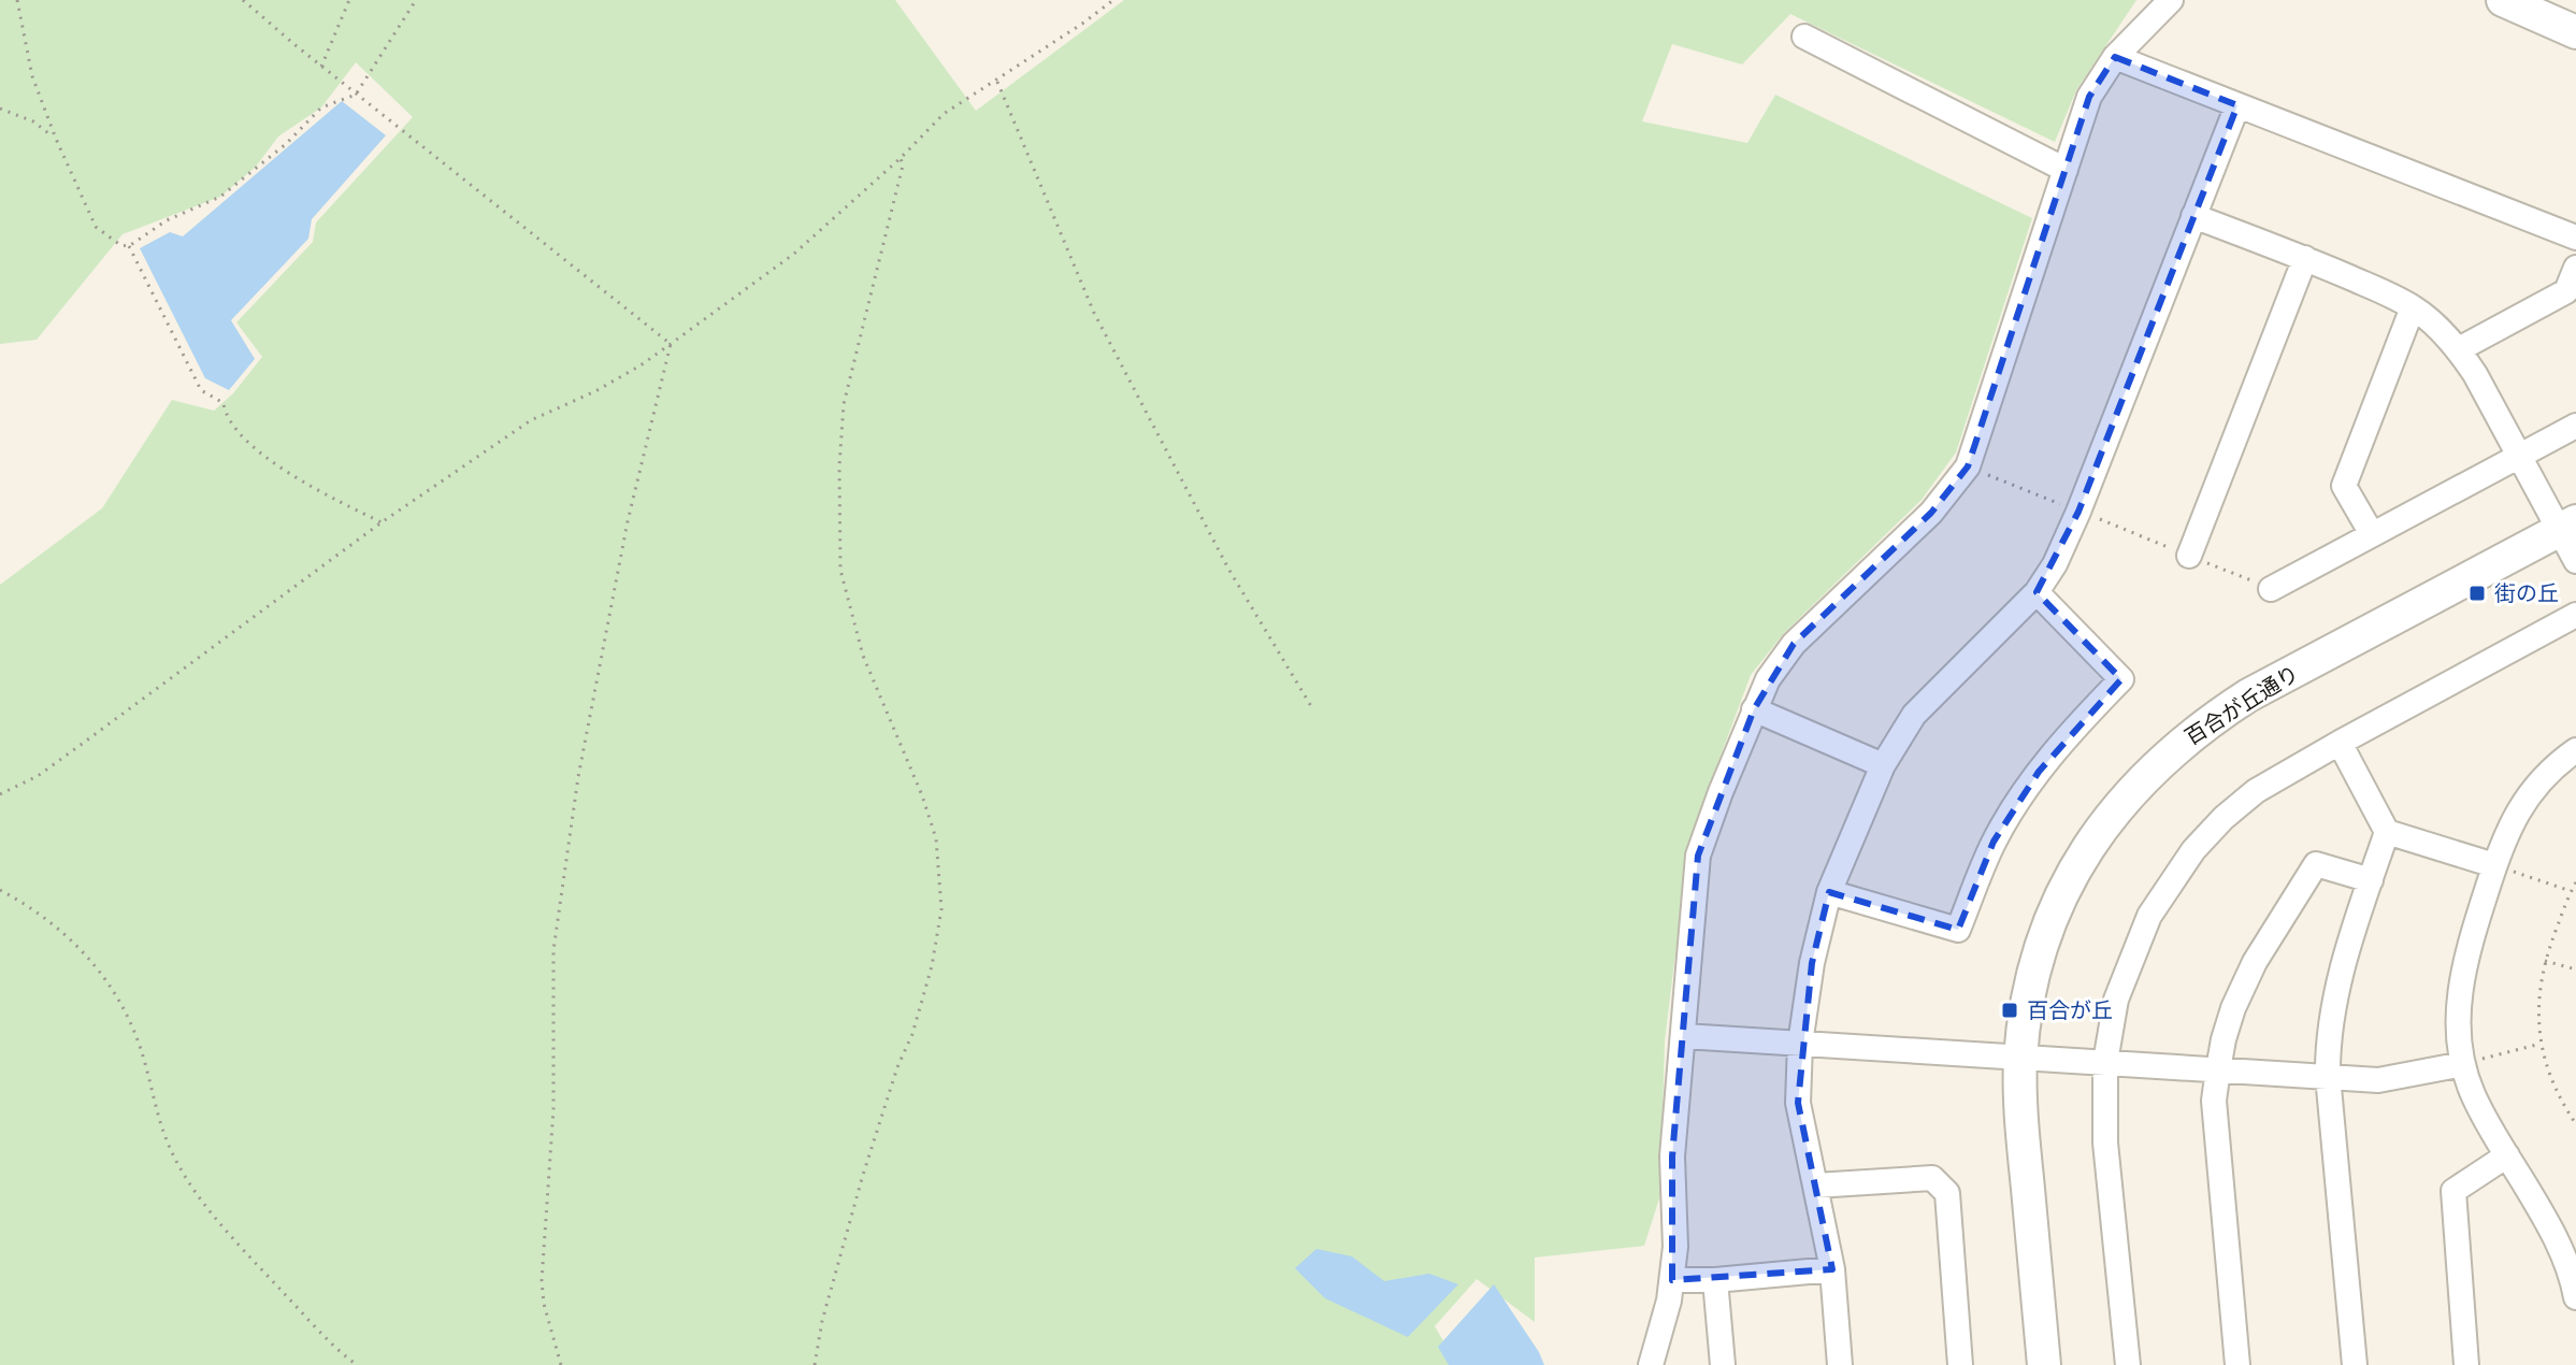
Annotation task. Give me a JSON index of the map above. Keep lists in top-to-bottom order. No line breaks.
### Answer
{"streets":{"street":["百合が丘通り"]},"places":{"transit":["街の丘","百合が丘"]}}
